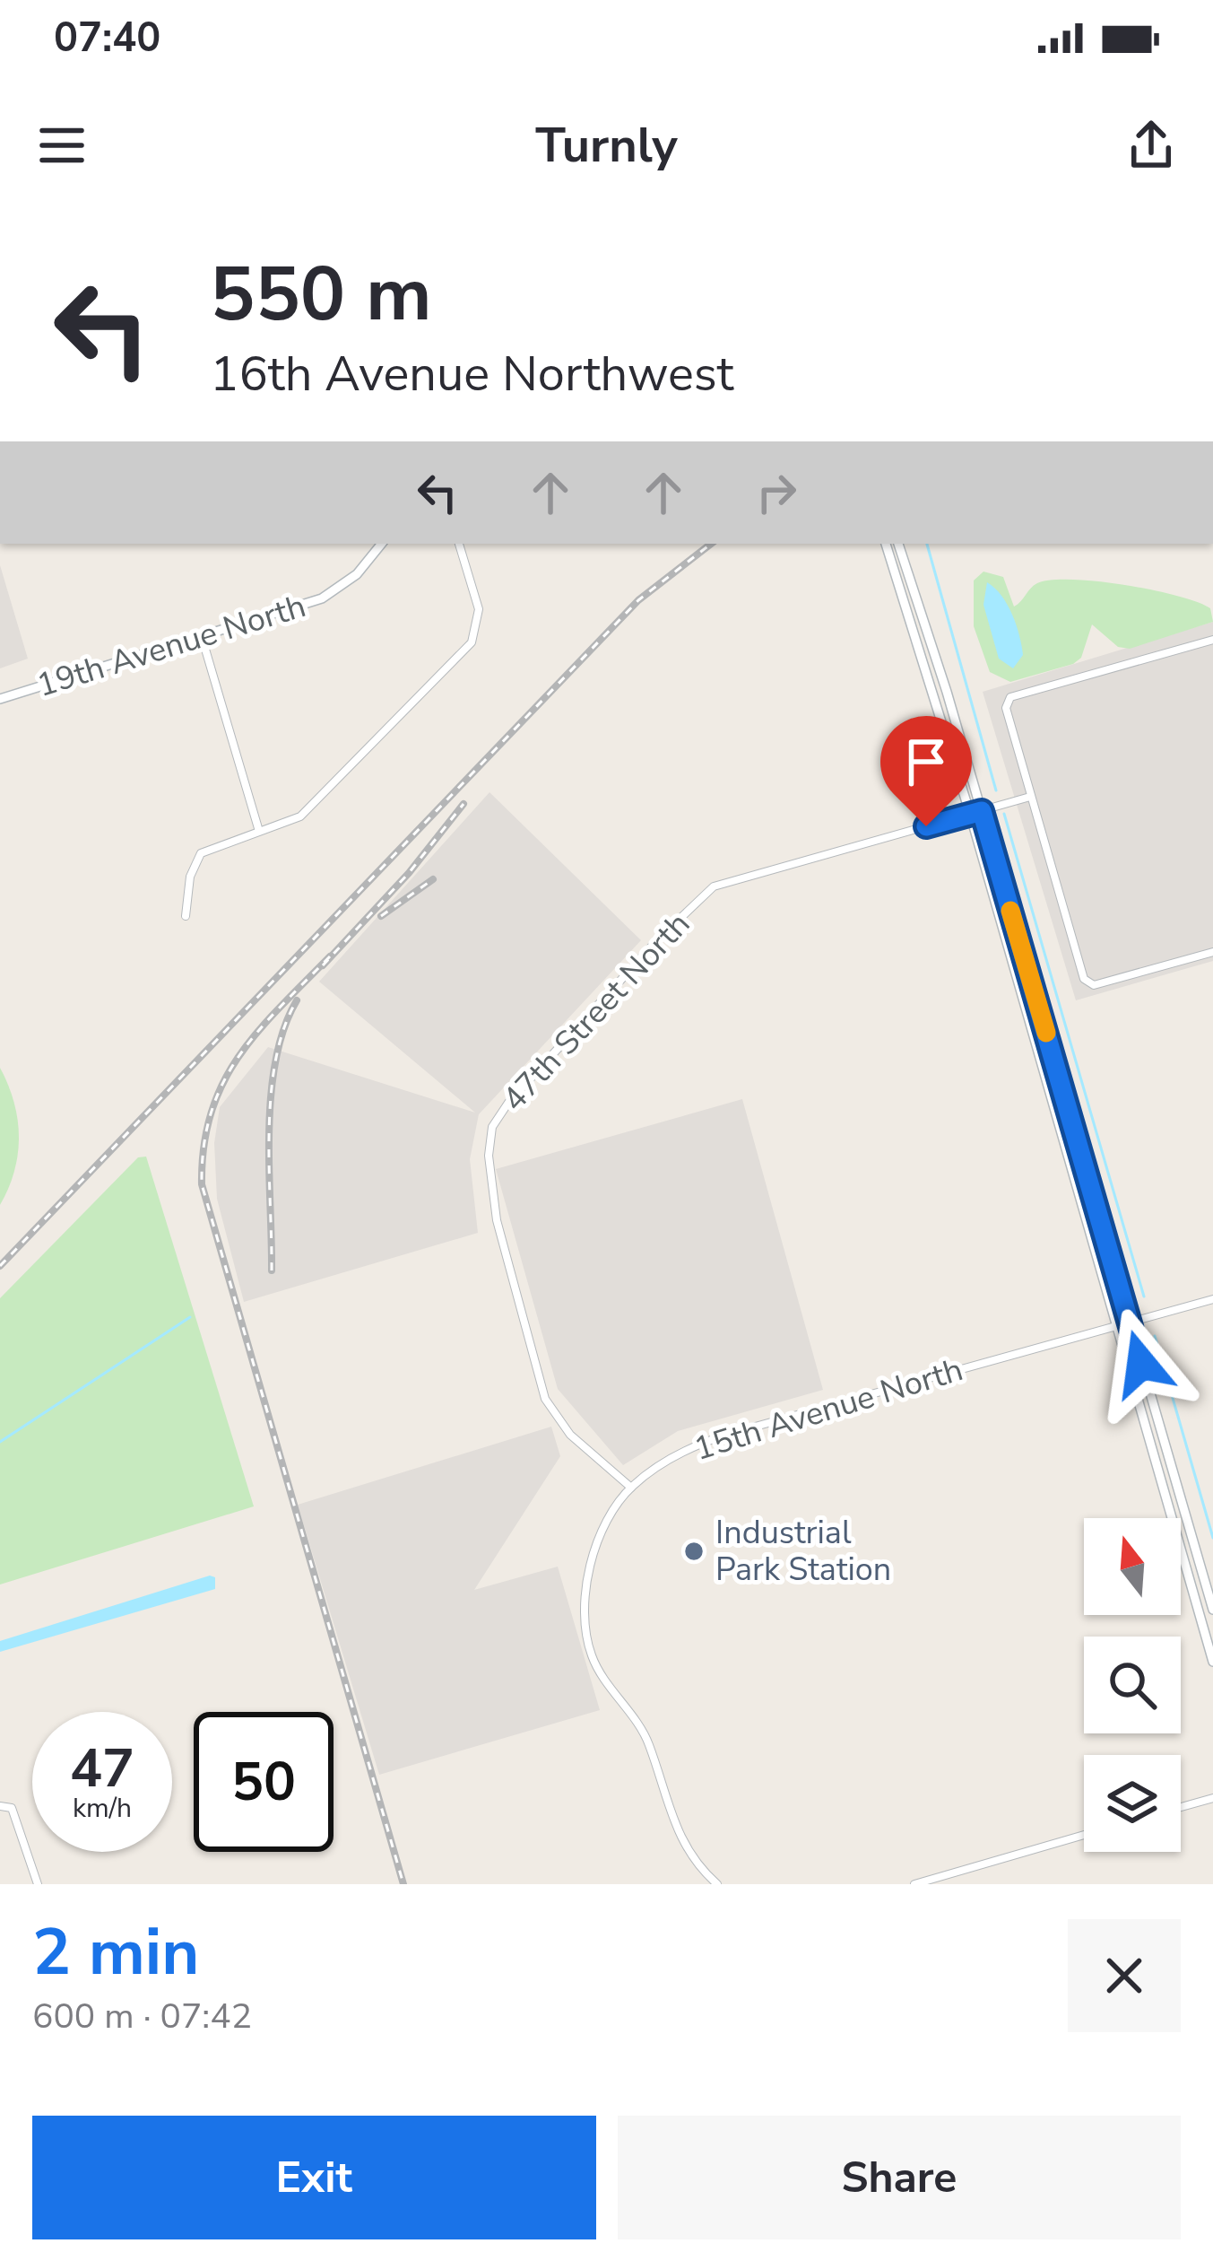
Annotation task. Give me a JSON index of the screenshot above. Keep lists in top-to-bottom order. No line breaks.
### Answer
{"streets":{"main road":["19th Avenue North"],"street":["47th Street North","15th Avenue North"]},"crossings":[["47th Street North","15th Avenue North"]],"places":["Industrial Park Station"],"north":"top","page":{"status":"07:40","header":"Turnly","turn":["550 m","16th Avenue Northwest"],"speed":"47 km/h","limit":"50","heading":["2 min","600 m · 07:42"],"buttons":["Exit","Share"]}}
